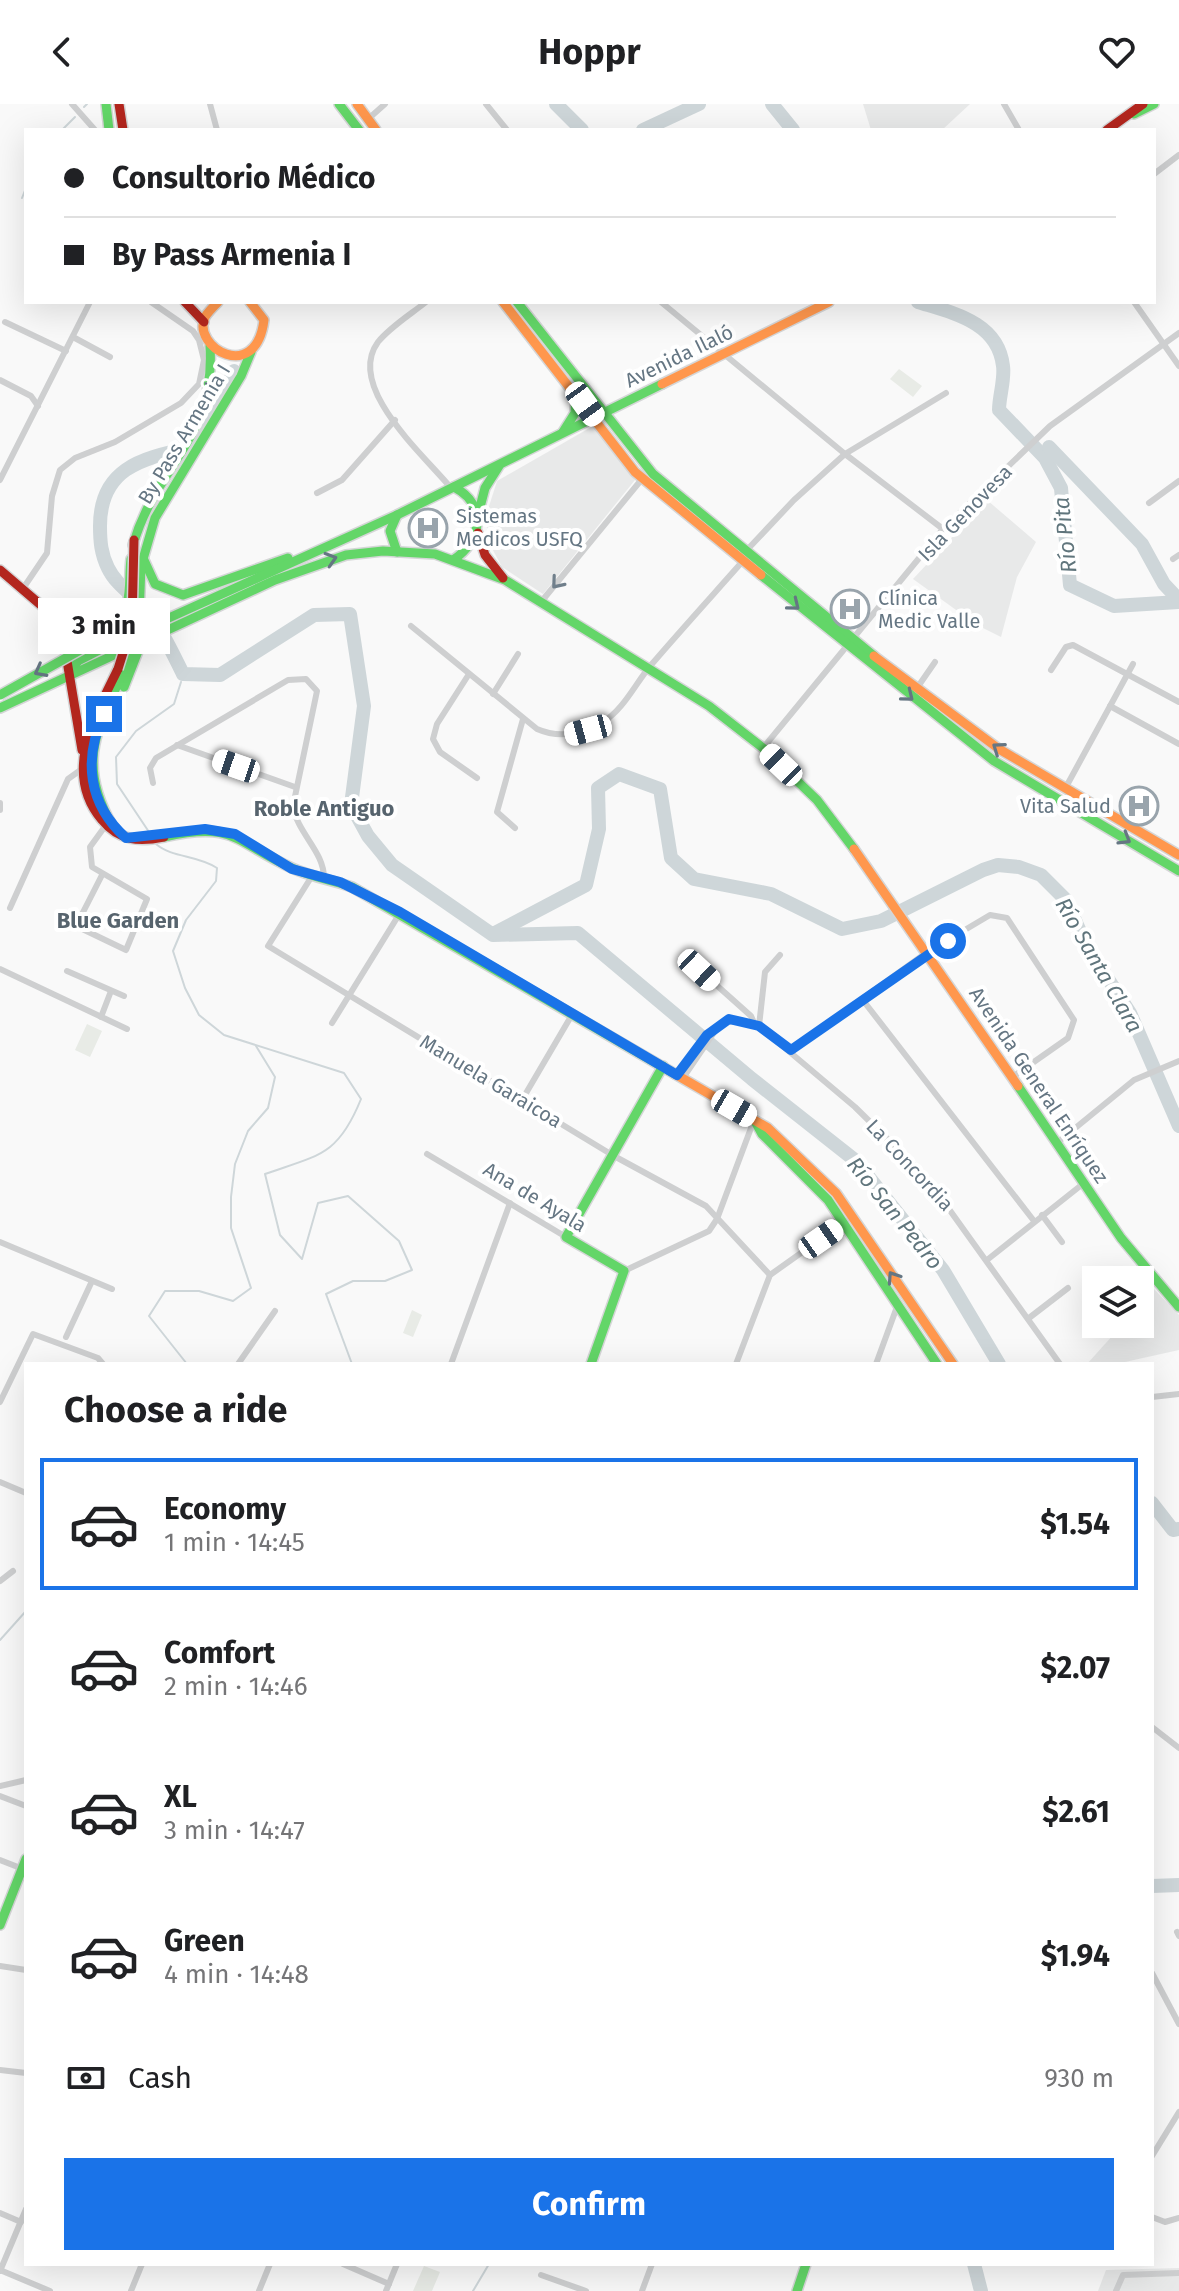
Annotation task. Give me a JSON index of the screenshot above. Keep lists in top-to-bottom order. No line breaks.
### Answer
{"streets":{"main road":["Avenida Ilaló","By Pass Armenia I","Avenida General Enríquez","Ana de Ayala"],"street":["Isla Genovesa","Manuela Garaicoa","La Concordia"]},"crossings":[["Avenida Ilaló","Avenida General Enríquez"],["Isla Genovesa","Avenida General Enríquez"]],"districts":["Roble Antiguo","Blue Garden"],"water":["Río Pita","Río Santa Clara","Río San Pedro"],"places":{"hospital":["Sistemas Medicos USFQ","Clínica Medic Valle","Vita Salud"]},"page":{"header":"Hoppr","banner":["Consultorio Médico","By Pass Armenia I"],"bubble":"3 min","heading":"Choose a ride","list":[{"name":"Economy","note":"1 min · 14:45","value":"$1.54"},{"name":"Comfort","note":"2 min · 14:46","value":"$2.07"},{"name":"XL","note":"3 min · 14:47","value":"$2.61"},{"name":"Green","note":"4 min · 14:48","value":"$1.94"}],"pay":["Cash","930 m"],"buttons":"Confirm"}}
